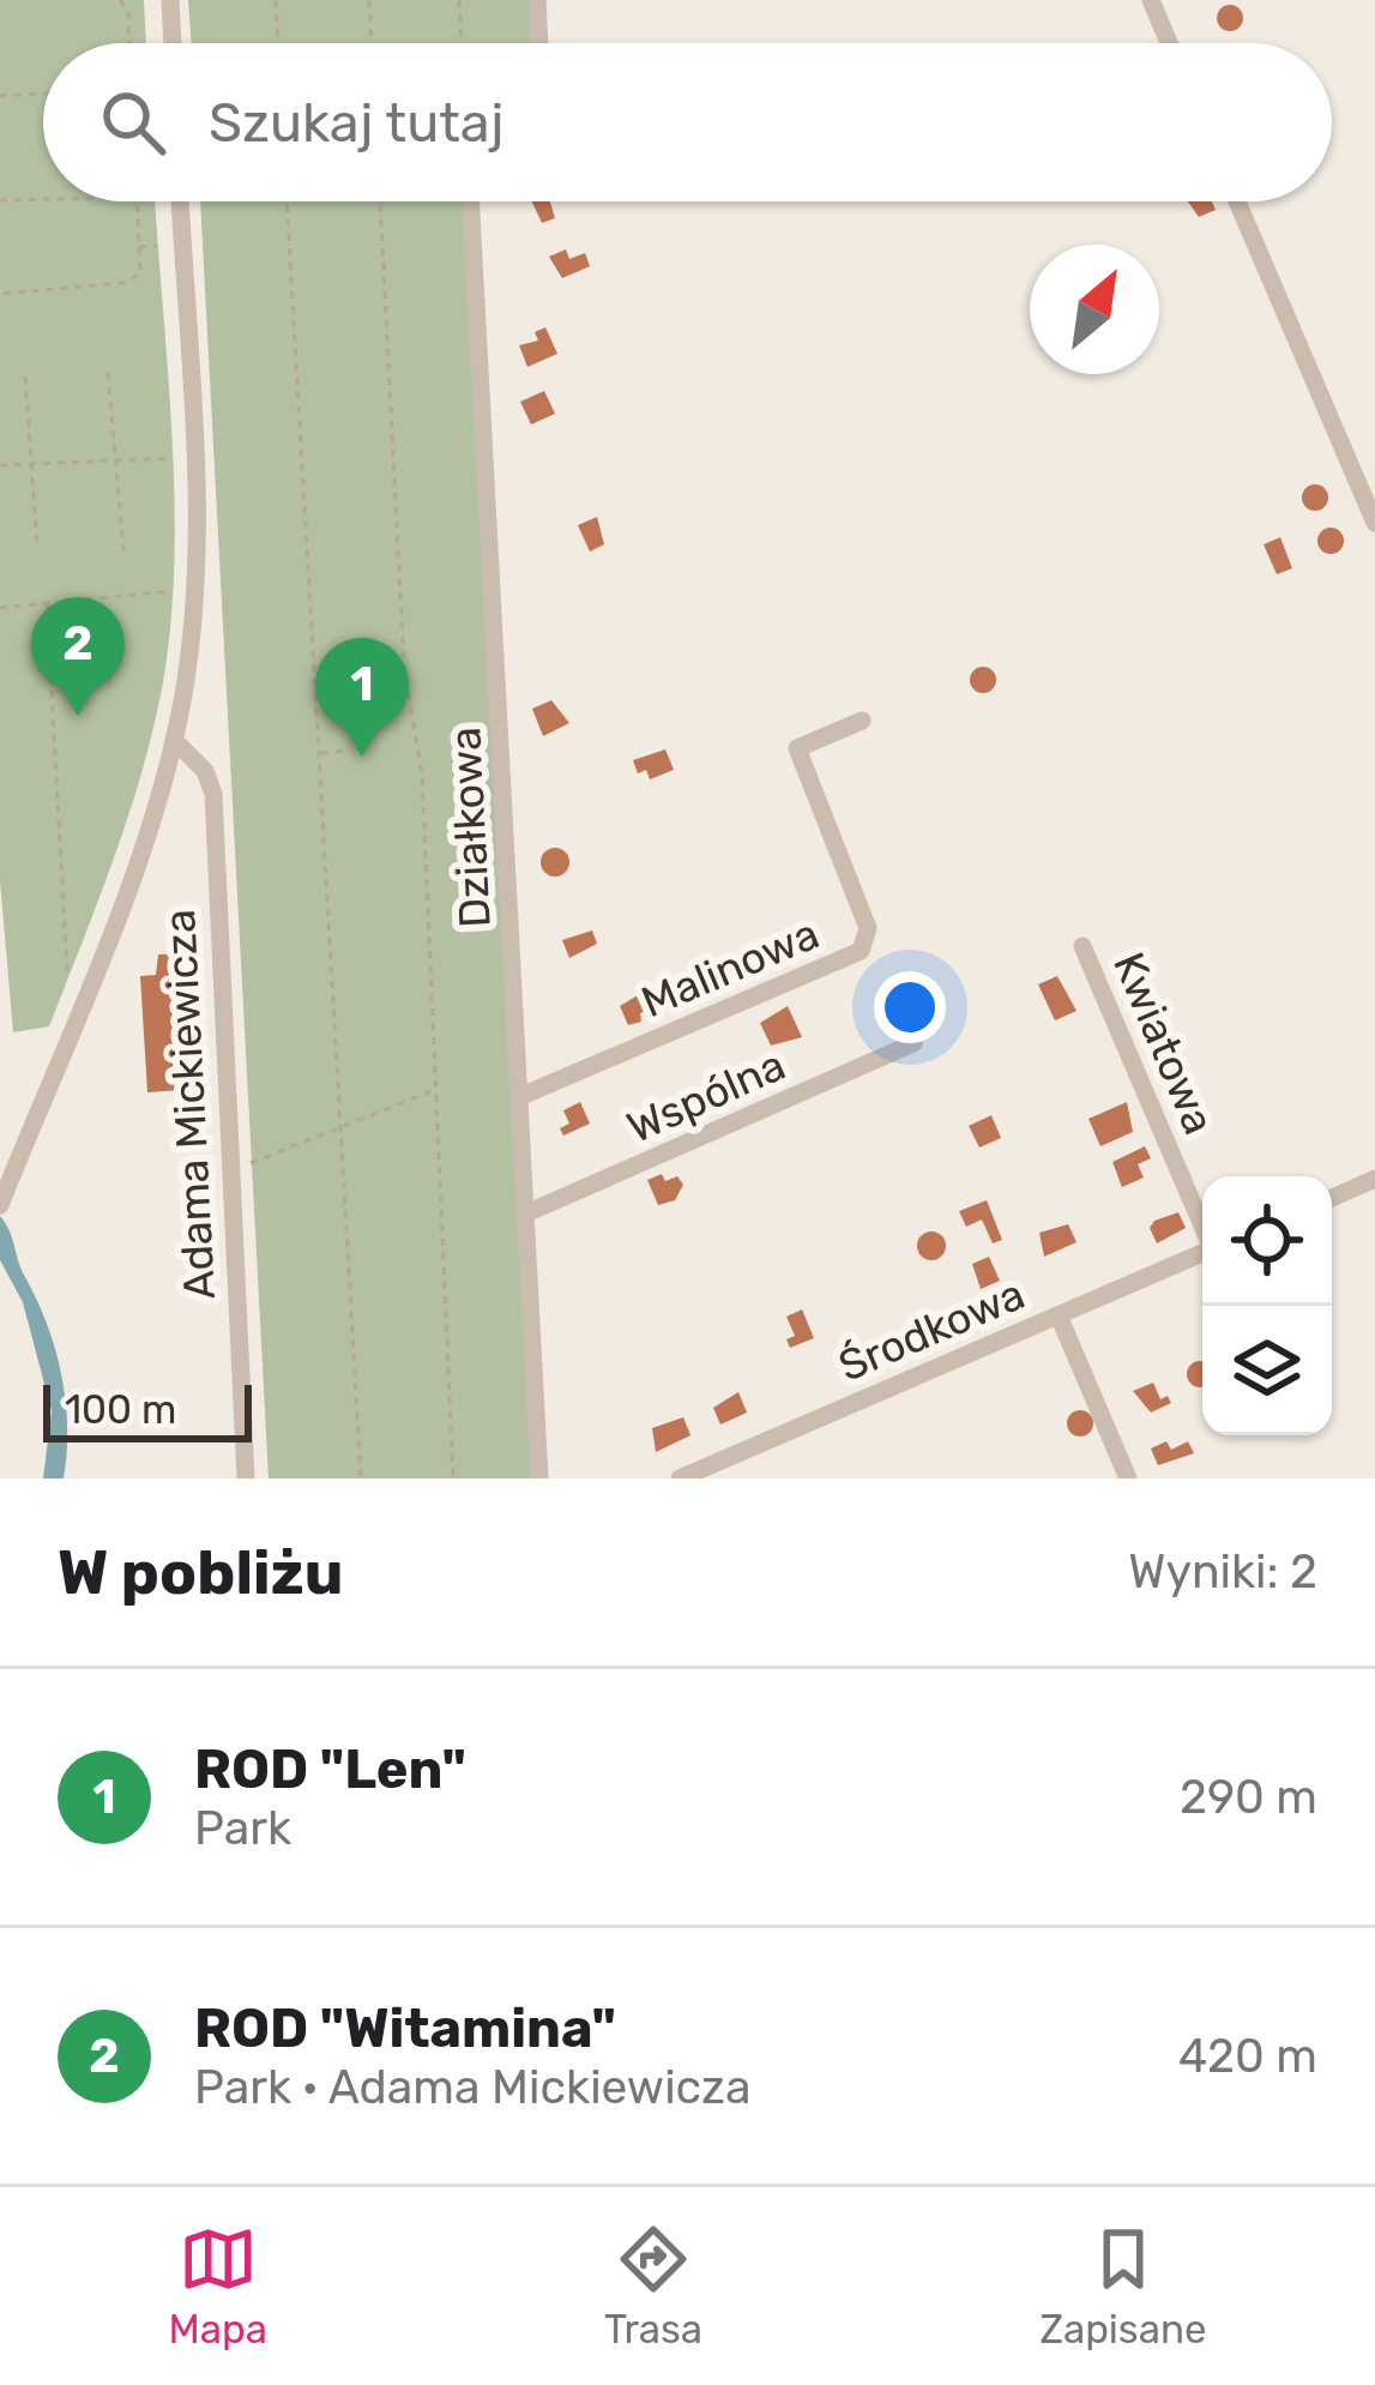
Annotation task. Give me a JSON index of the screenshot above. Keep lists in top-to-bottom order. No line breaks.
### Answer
{"streets":{"street":["Działkowa","Malinowa","Kwiatowa","Wspólna","Adama Mickiewicza","Środkowa"]},"crossings":[["Działkowa","Malinowa"],["Działkowa","Wspólna"]],"scale_bar":"100 m","north":"top right","page":{"search":"Szukaj tutaj","pins":["2","1"],"scale":"100 m","heading":["W pobliżu","Wyniki: 2"],"list":[{"mark":"1","name":"ROD \"Len\"","note":"Park","value":"290 m"},{"mark":"2","name":"ROD \"Witamina\"","note":"Park · Adama Mickiewicza","value":"420 m"}],"nav":["Mapa","Trasa","Zapisane"]}}
